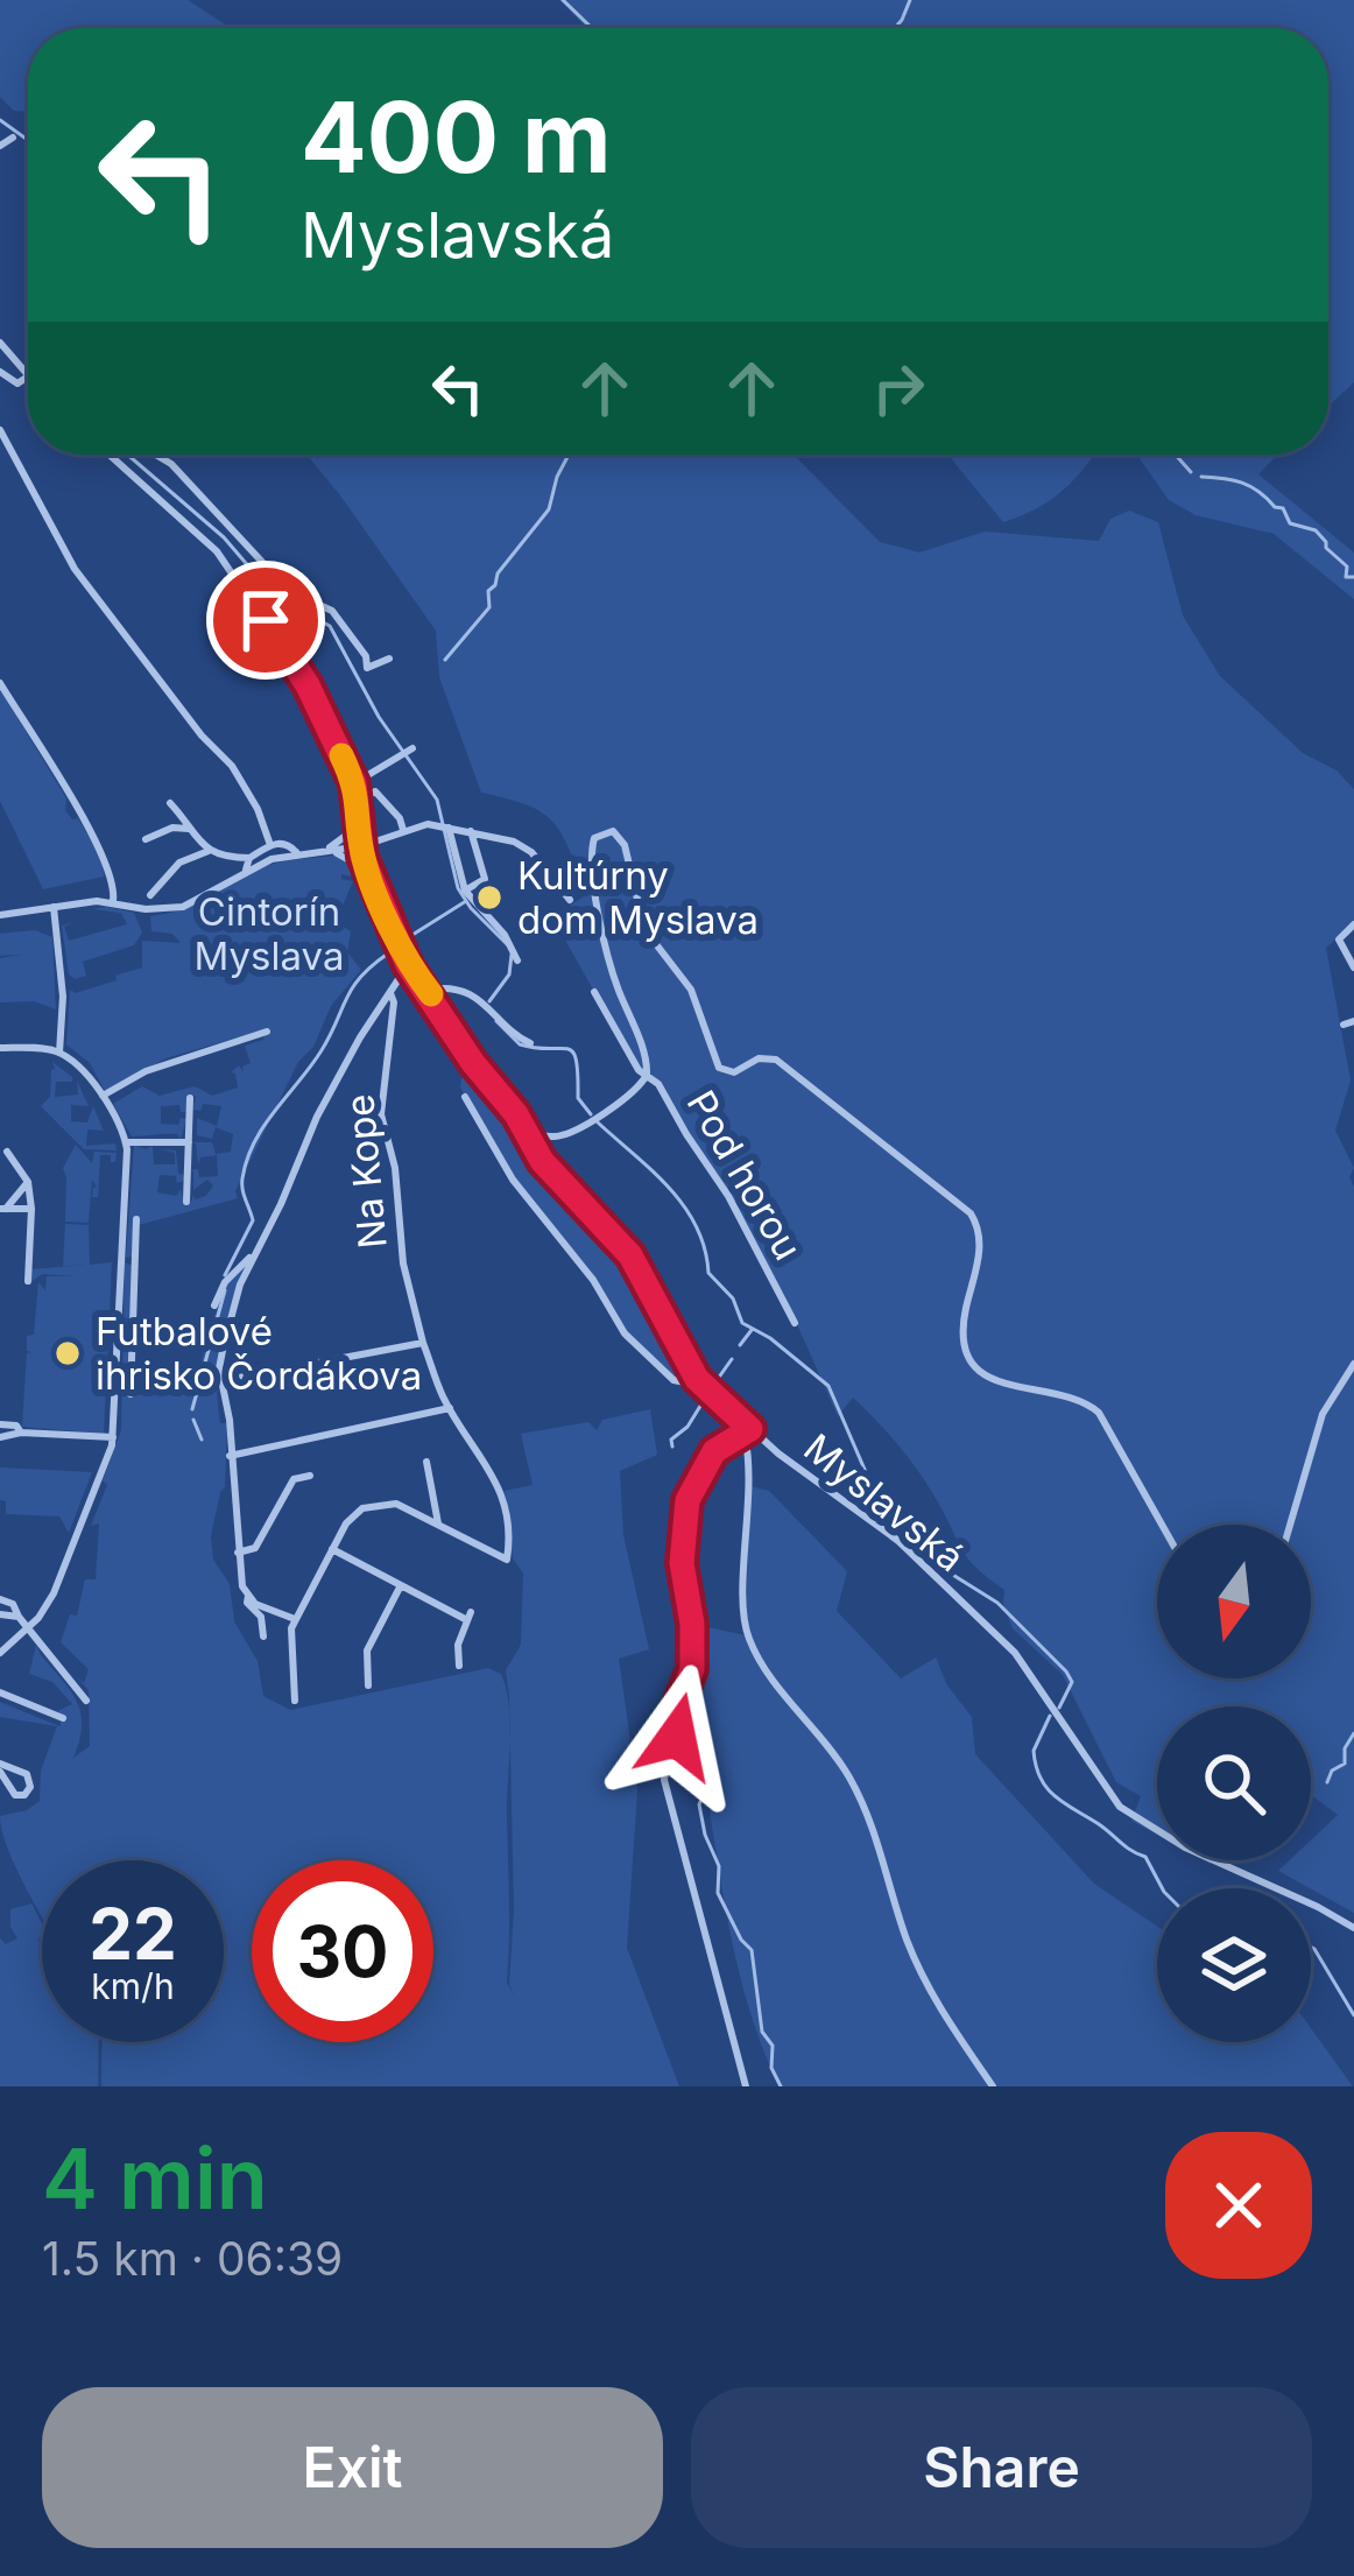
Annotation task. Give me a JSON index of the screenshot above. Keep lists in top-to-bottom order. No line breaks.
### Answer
{"streets":{"street":["Na Kope","Pod horou","Myslavská"]},"parks":["Cintorín Myslava"],"places":["Kultúrny dom Myslava","Futbalové ihrisko Čordákova"],"north":"bottom","page":{"turn":["400 m","Myslavská"],"speed":"22 km/h","limit":"30","heading":["4 min","1.5 km · 06:39"],"buttons":["Exit","Share"]}}
